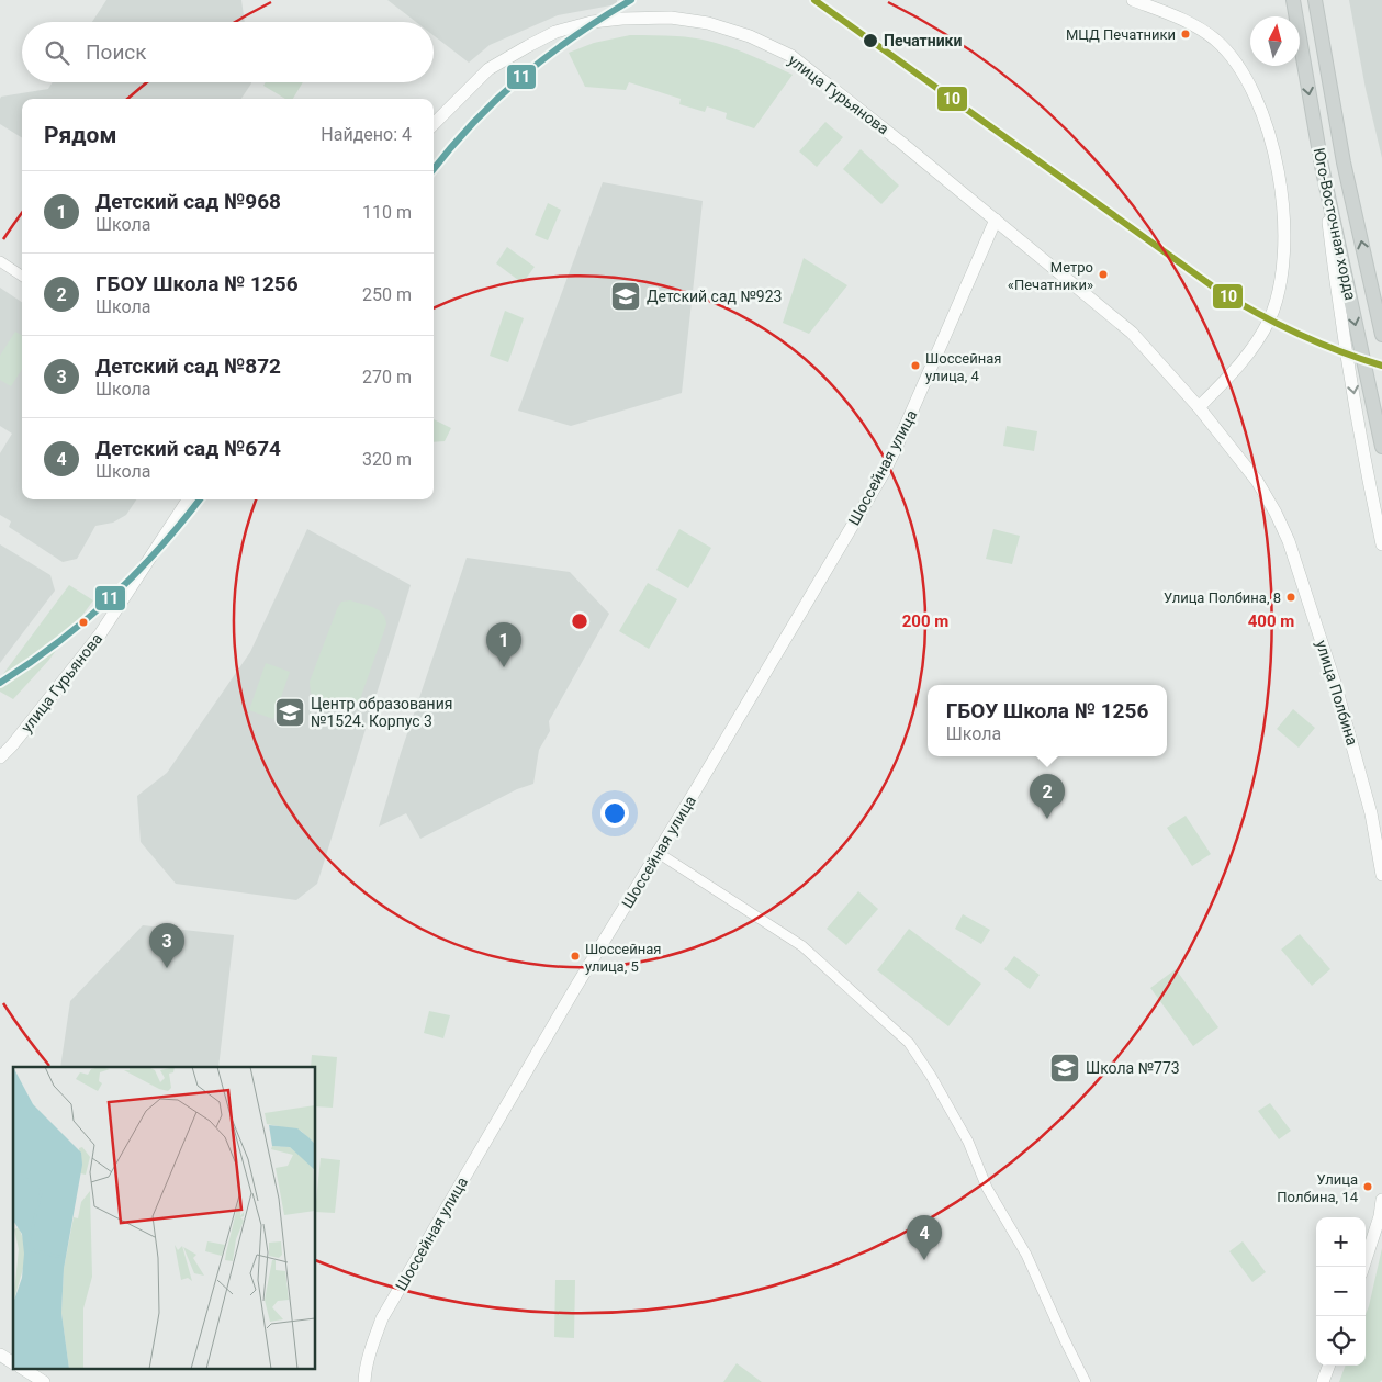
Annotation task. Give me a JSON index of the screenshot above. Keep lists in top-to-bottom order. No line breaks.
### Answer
{"streets":{"main road":["улица Гурьянова","Юго-Восточная хорда","Шоссейная улица","улица Полбина"]},"crossings":[["улица Гурьянова","Шоссейная улица"]],"places":{"other":["МЦД Печатники","Печатники","Метро «Печатники»","Шоссейная улица, 4","Улица Полбина, 8","Шоссейная улица, 5","Улица Полбина, 14"],"school or university":["Детский сад №923","Центр образования №1524. Корпус 3","Школа №773"]},"lines":["transit line 10","transit line 11"],"north":"top","page":{"search":"Поиск","heading":["Рядом","Найдено: 4"],"list":[{"mark":"1","name":"Детский сад №968","note":"Школа","value":"110 m"},{"mark":"2","name":"ГБОУ Школа № 1256","note":"Школа","value":"250 m"},{"mark":"3","name":"Детский сад №872","note":"Школа","value":"270 m"},{"mark":"4","name":"Детский сад №674","note":"Школа","value":"320 m"}],"pins":["1","2","3","4"],"popup":["ГБОУ Школа № 1256","Школа"],"map_buttons":["+","−"]},"rings":["200 m","400 m"]}
